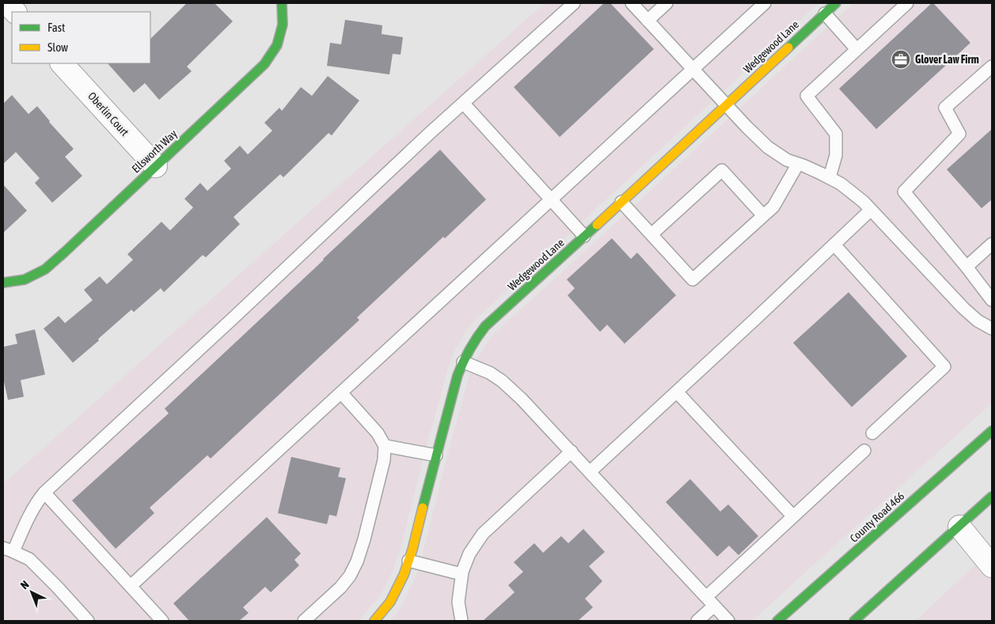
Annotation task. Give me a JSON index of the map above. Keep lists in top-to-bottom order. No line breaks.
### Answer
{"streets":{"street":["Wedgewood Lane","Oberlin Court","Ellsworth Way","County Road 466"]},"crossings":[["Oberlin Court","Ellsworth Way"]],"places":{"office":["Glover Law Firm"]},"legend":["Fast","Slow"],"north":"top left"}
